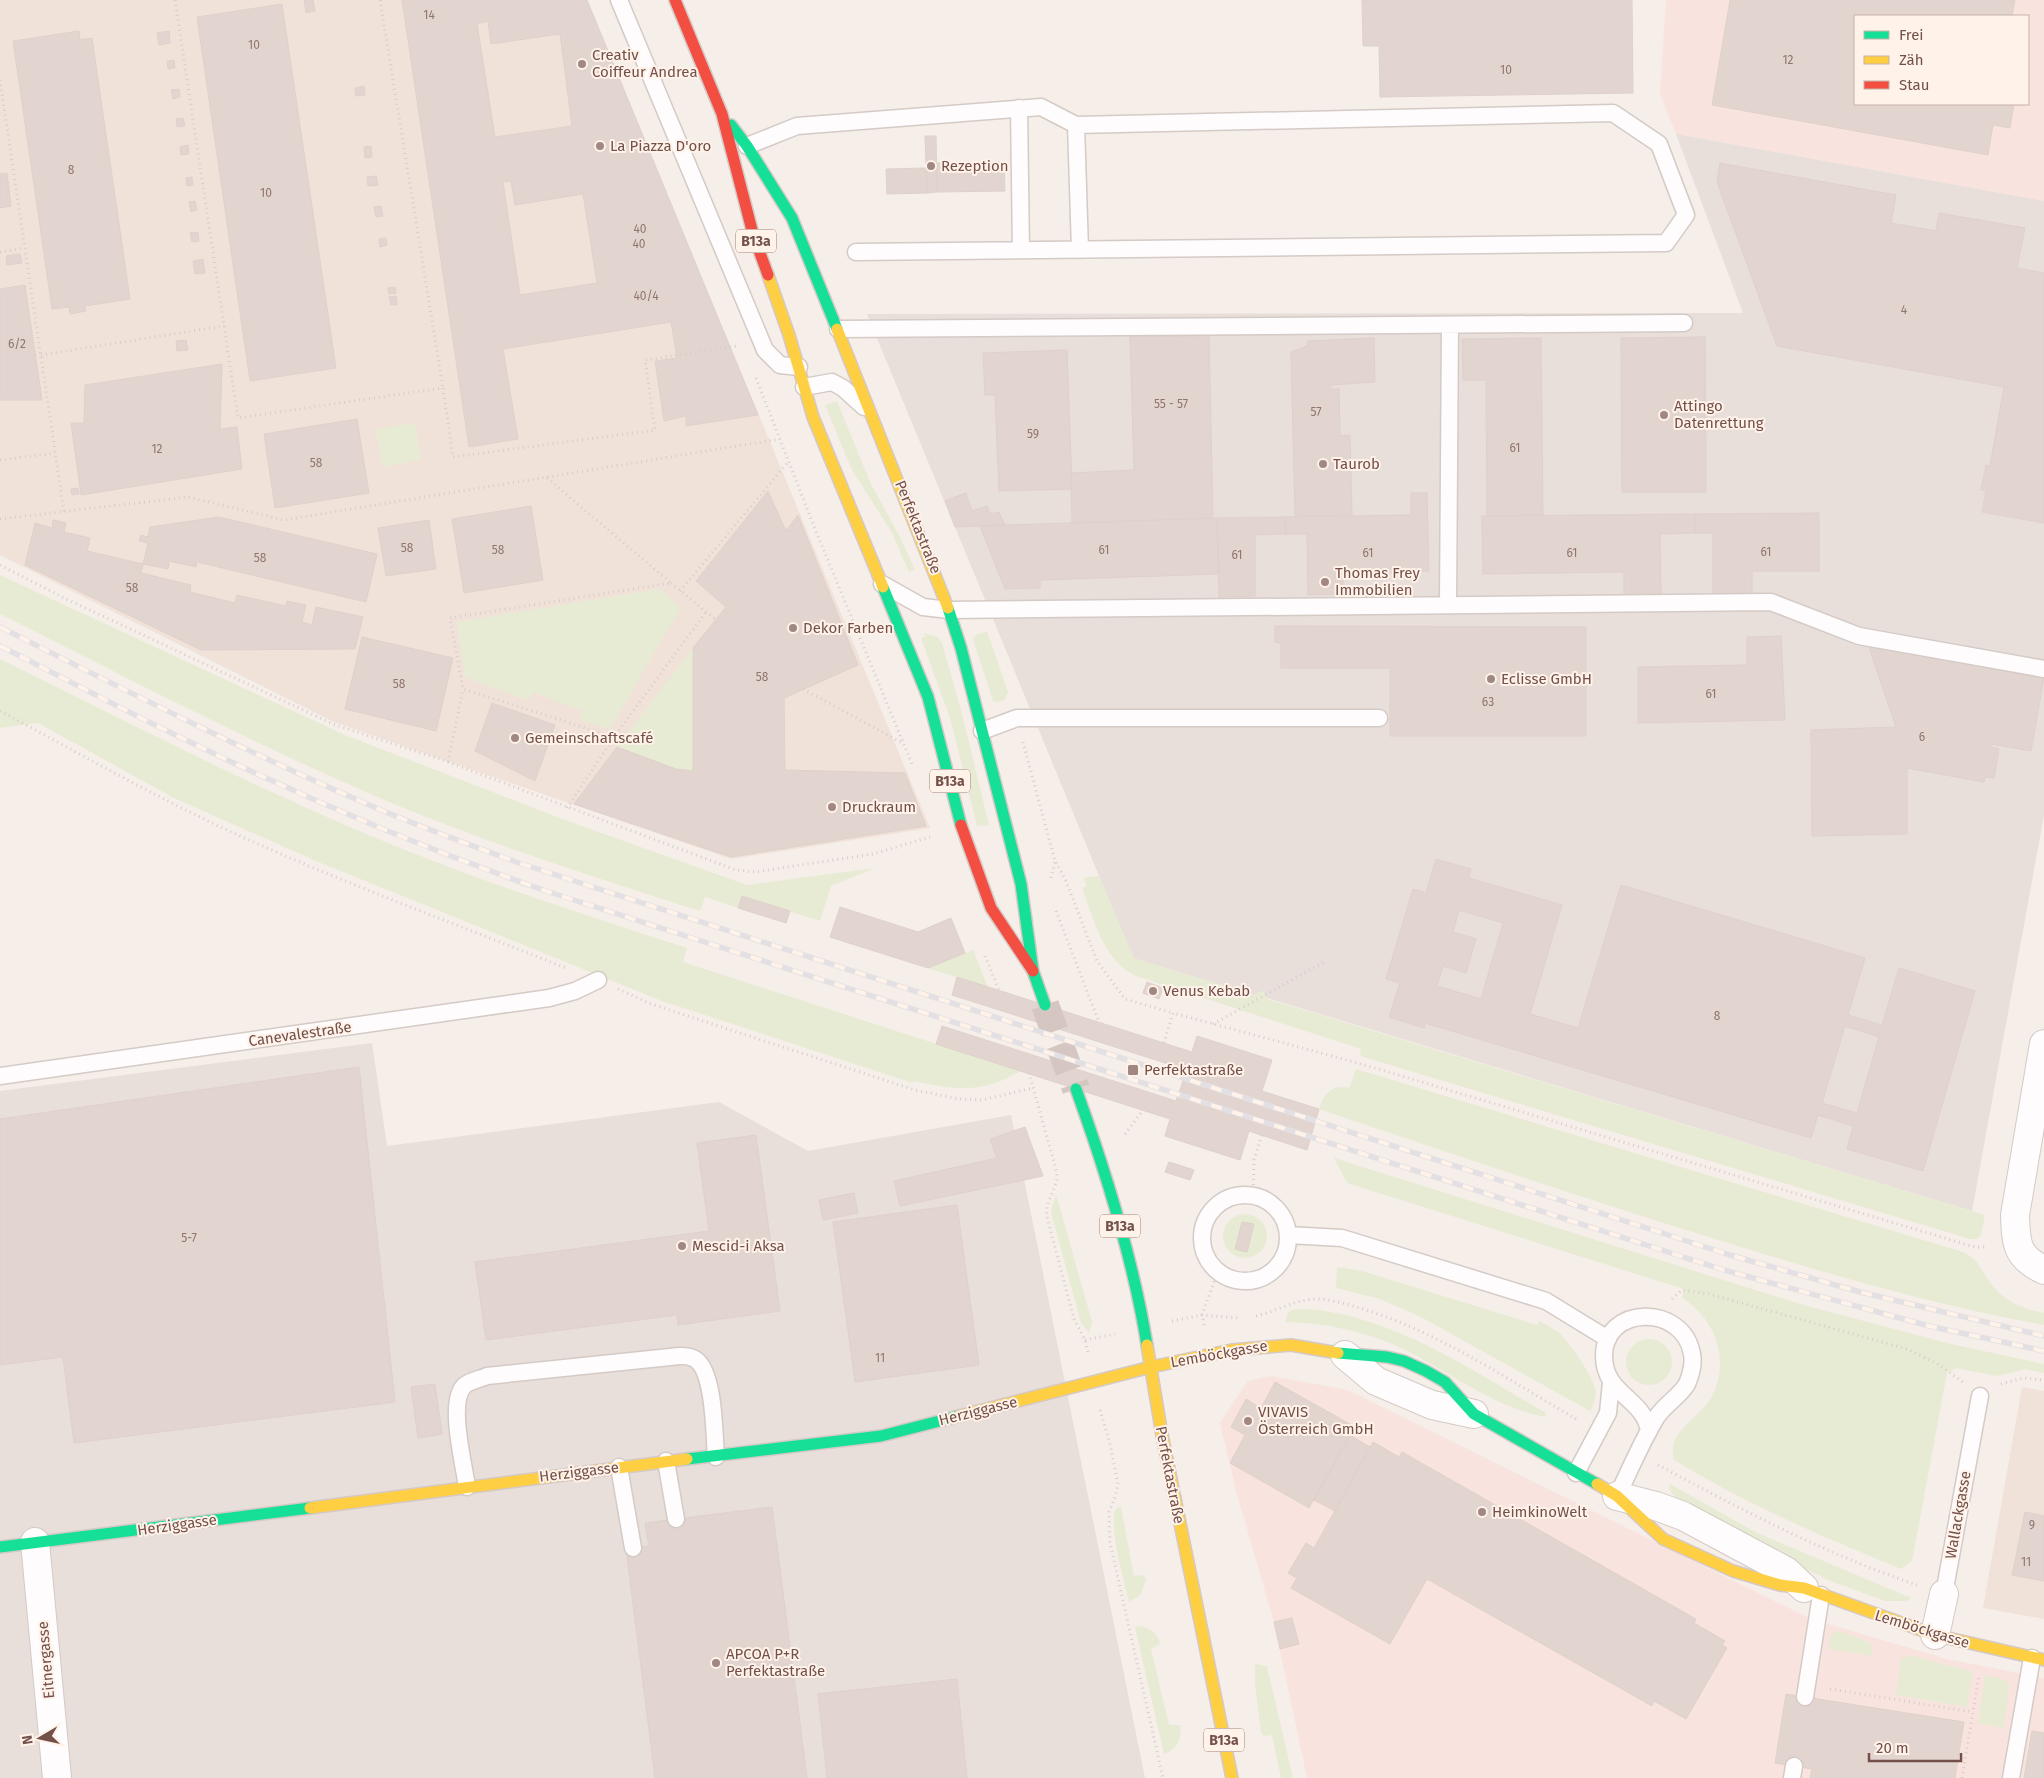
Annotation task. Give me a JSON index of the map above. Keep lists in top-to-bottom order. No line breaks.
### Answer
{"streets":{"main road":["B13a","Perfektastraße","Lemböckgasse","Herziggasse"],"street":["Wallackgasse","Eitnergasse"],"lane":["Canevalestraße"]},"crossings":[["Perfektastraße","Lemböckgasse"],["Perfektastraße","Herziggasse"],["Lemböckgasse","Herziggasse"],["Lemböckgasse","Wallackgasse"],["Herziggasse","Eitnergasse"]],"places":{"other":["Creativ Coiffeur Andrea","La Piazza D'oro","Rezeption","Attingo Datenrettung","Taurob","Thomas Frey Immobilien","Dekor Farben","Eclisse GmbH","Gemeinschaftscafé","Druckraum","Venus Kebab","Mescid-i Aksa","VIVAVIS Österreich GmbH","HeimkinoWelt","APCOA P+R Perfektastraße"],"transit":["Perfektastraße"]},"house_numbers":["14","10","12","10","8","10","40","40","40/4","4","6/2","55 - 57","57","59","61","12","58","58","58","61","61","61","61","61","58","58","58","58","61","63","6","8","5-7","11","9","11"],"legend":["Frei","Zäh","Stau"],"scale_bar":"20 m","north":"left"}
